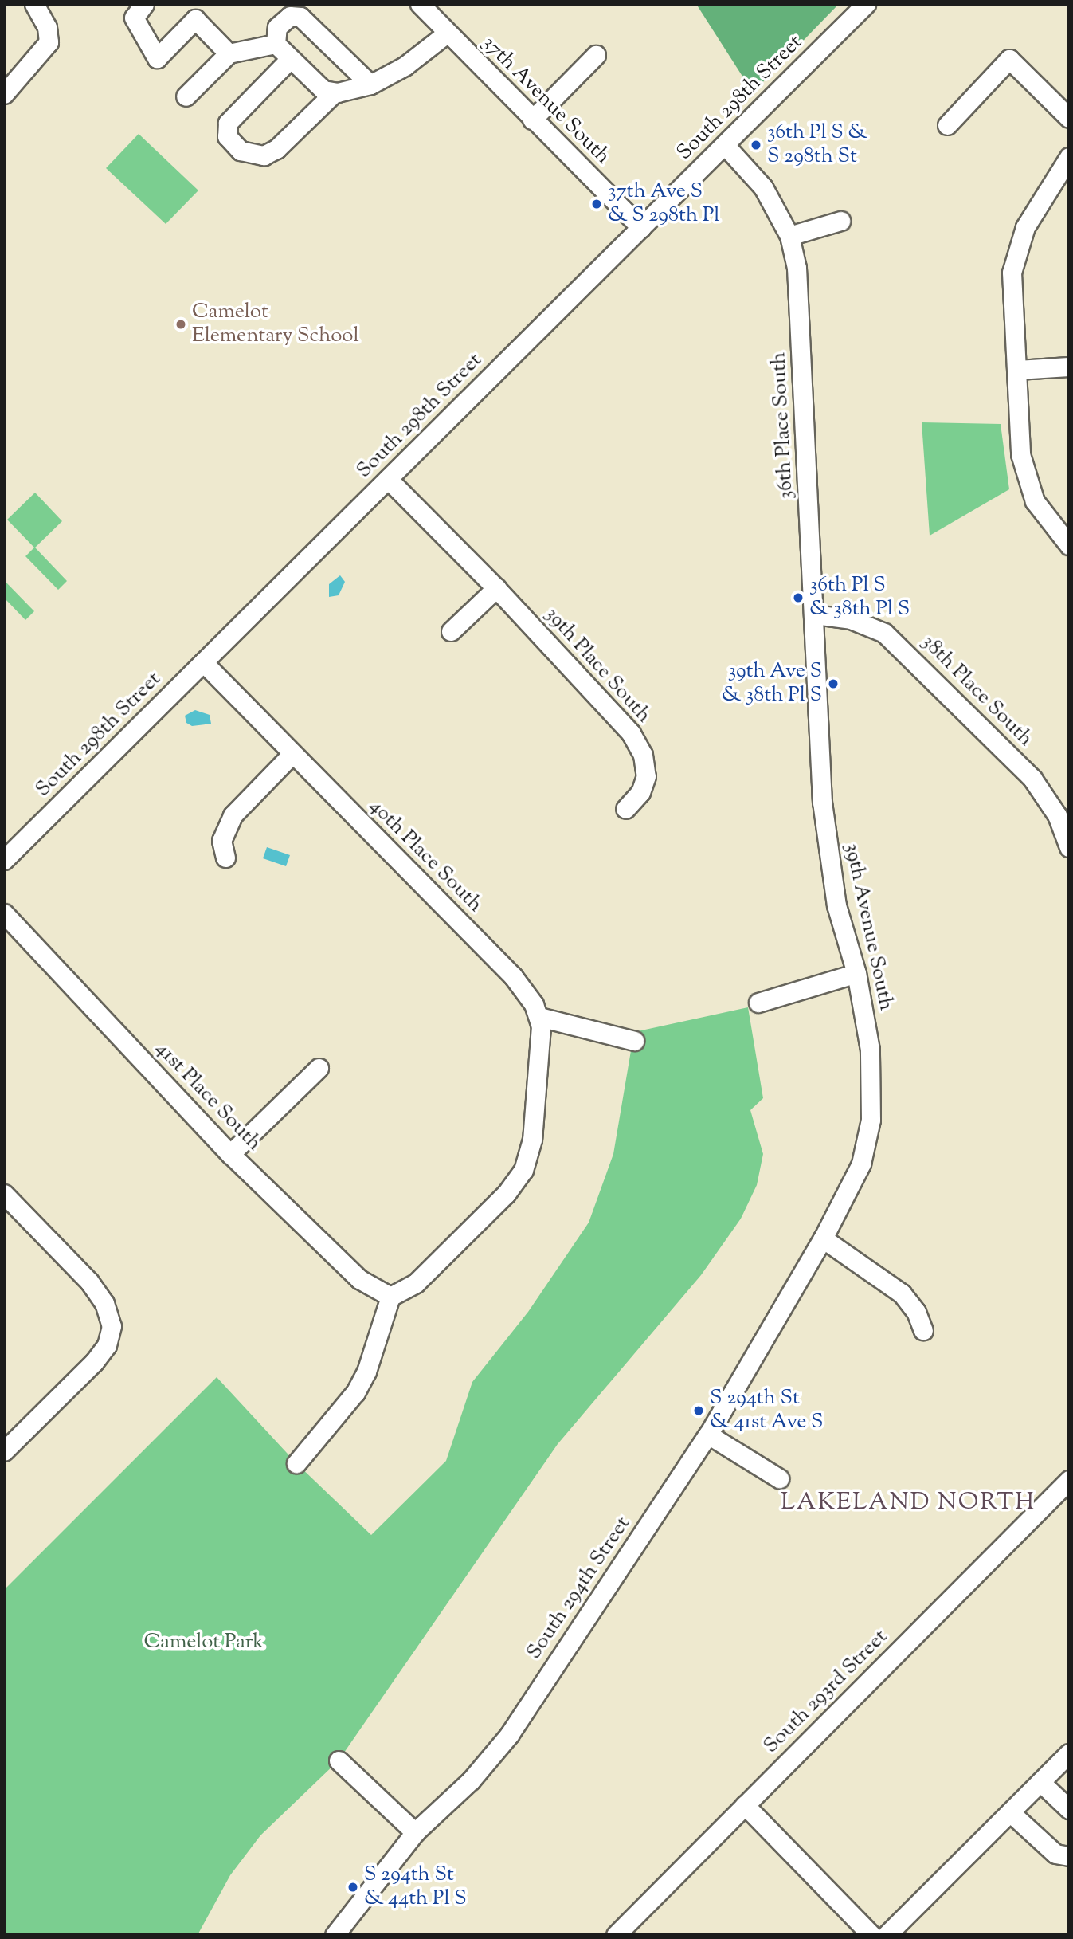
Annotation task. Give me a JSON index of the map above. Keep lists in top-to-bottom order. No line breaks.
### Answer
{"streets":{"street":["South 298th Street","37th Avenue South","36th Place South","39th Place South","38th Place South","40th Place South","39th Avenue South","41st Place South","South 294th Street","South 293rd Street"]},"crossings":[["South 298th Street","37th Avenue South"],["South 298th Street","36th Place South"],["South 298th Street","39th Place South"],["South 298th Street","40th Place South"],["36th Place South","38th Place South"],["36th Place South","39th Avenue South"],["38th Place South","39th Avenue South"],["39th Avenue South","South 294th Street"]],"districts":["LAKELAND NORTH"],"parks":["Camelot Park"],"places":["36th Pl S & S 298th St","37th Ave S & S 298th Pl","Camelot Elementary School","36th Pl S & 38th Pl S","39th Ave S & 38th Pl S","S 294th St & 41st Ave S","S 294th St & 44th Pl S"]}
